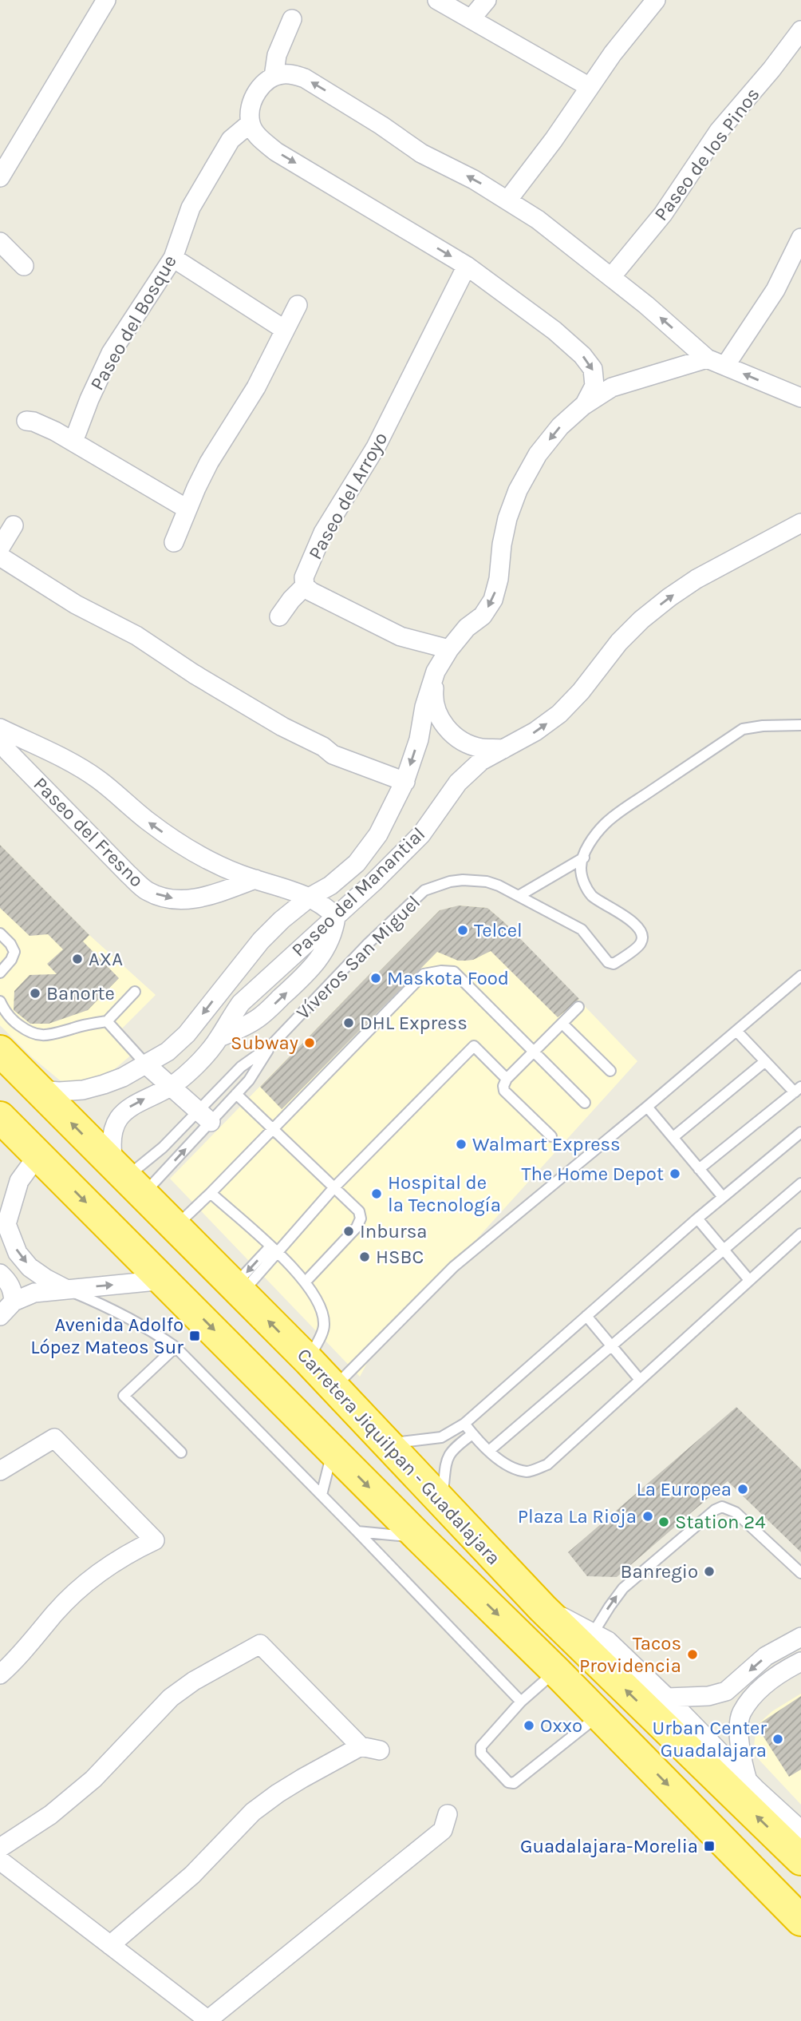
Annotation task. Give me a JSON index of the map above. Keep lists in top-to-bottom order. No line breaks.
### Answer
{"streets":{"highway":["Carretera Jiquilpan - Guadalajara"],"street":["Paseo de los Pinos","Paseo del Bosque","Paseo del Arroyo","Paseo del Fresno","Paseo del Manantial"],"lane":["Víveros San Miguel"]},"crossings":[["Paseo del Arroyo","Paseo del Manantial"],["Paseo del Fresno","Paseo del Manantial"],["Paseo del Manantial","Víveros San Miguel"],["Paseo del Manantial","Carretera Jiquilpan - Guadalajara"],["Víveros San Miguel","Carretera Jiquilpan - Guadalajara"]],"places":{"other":["Telcel","AXA","Maskota Food","Banorte","DHL Express","Subway","Walmart Express","The Home Depot","Hospital de la Tecnología","Inbursa","HSBC","La Europea","Plaza La Rioja","Station 24","Banregio","Tacos Providencia","Oxxo","Urban Center Guadalajara"],"transit":["Avenida Adolfo López Mateos Sur","Guadalajara-Morelia"]}}
